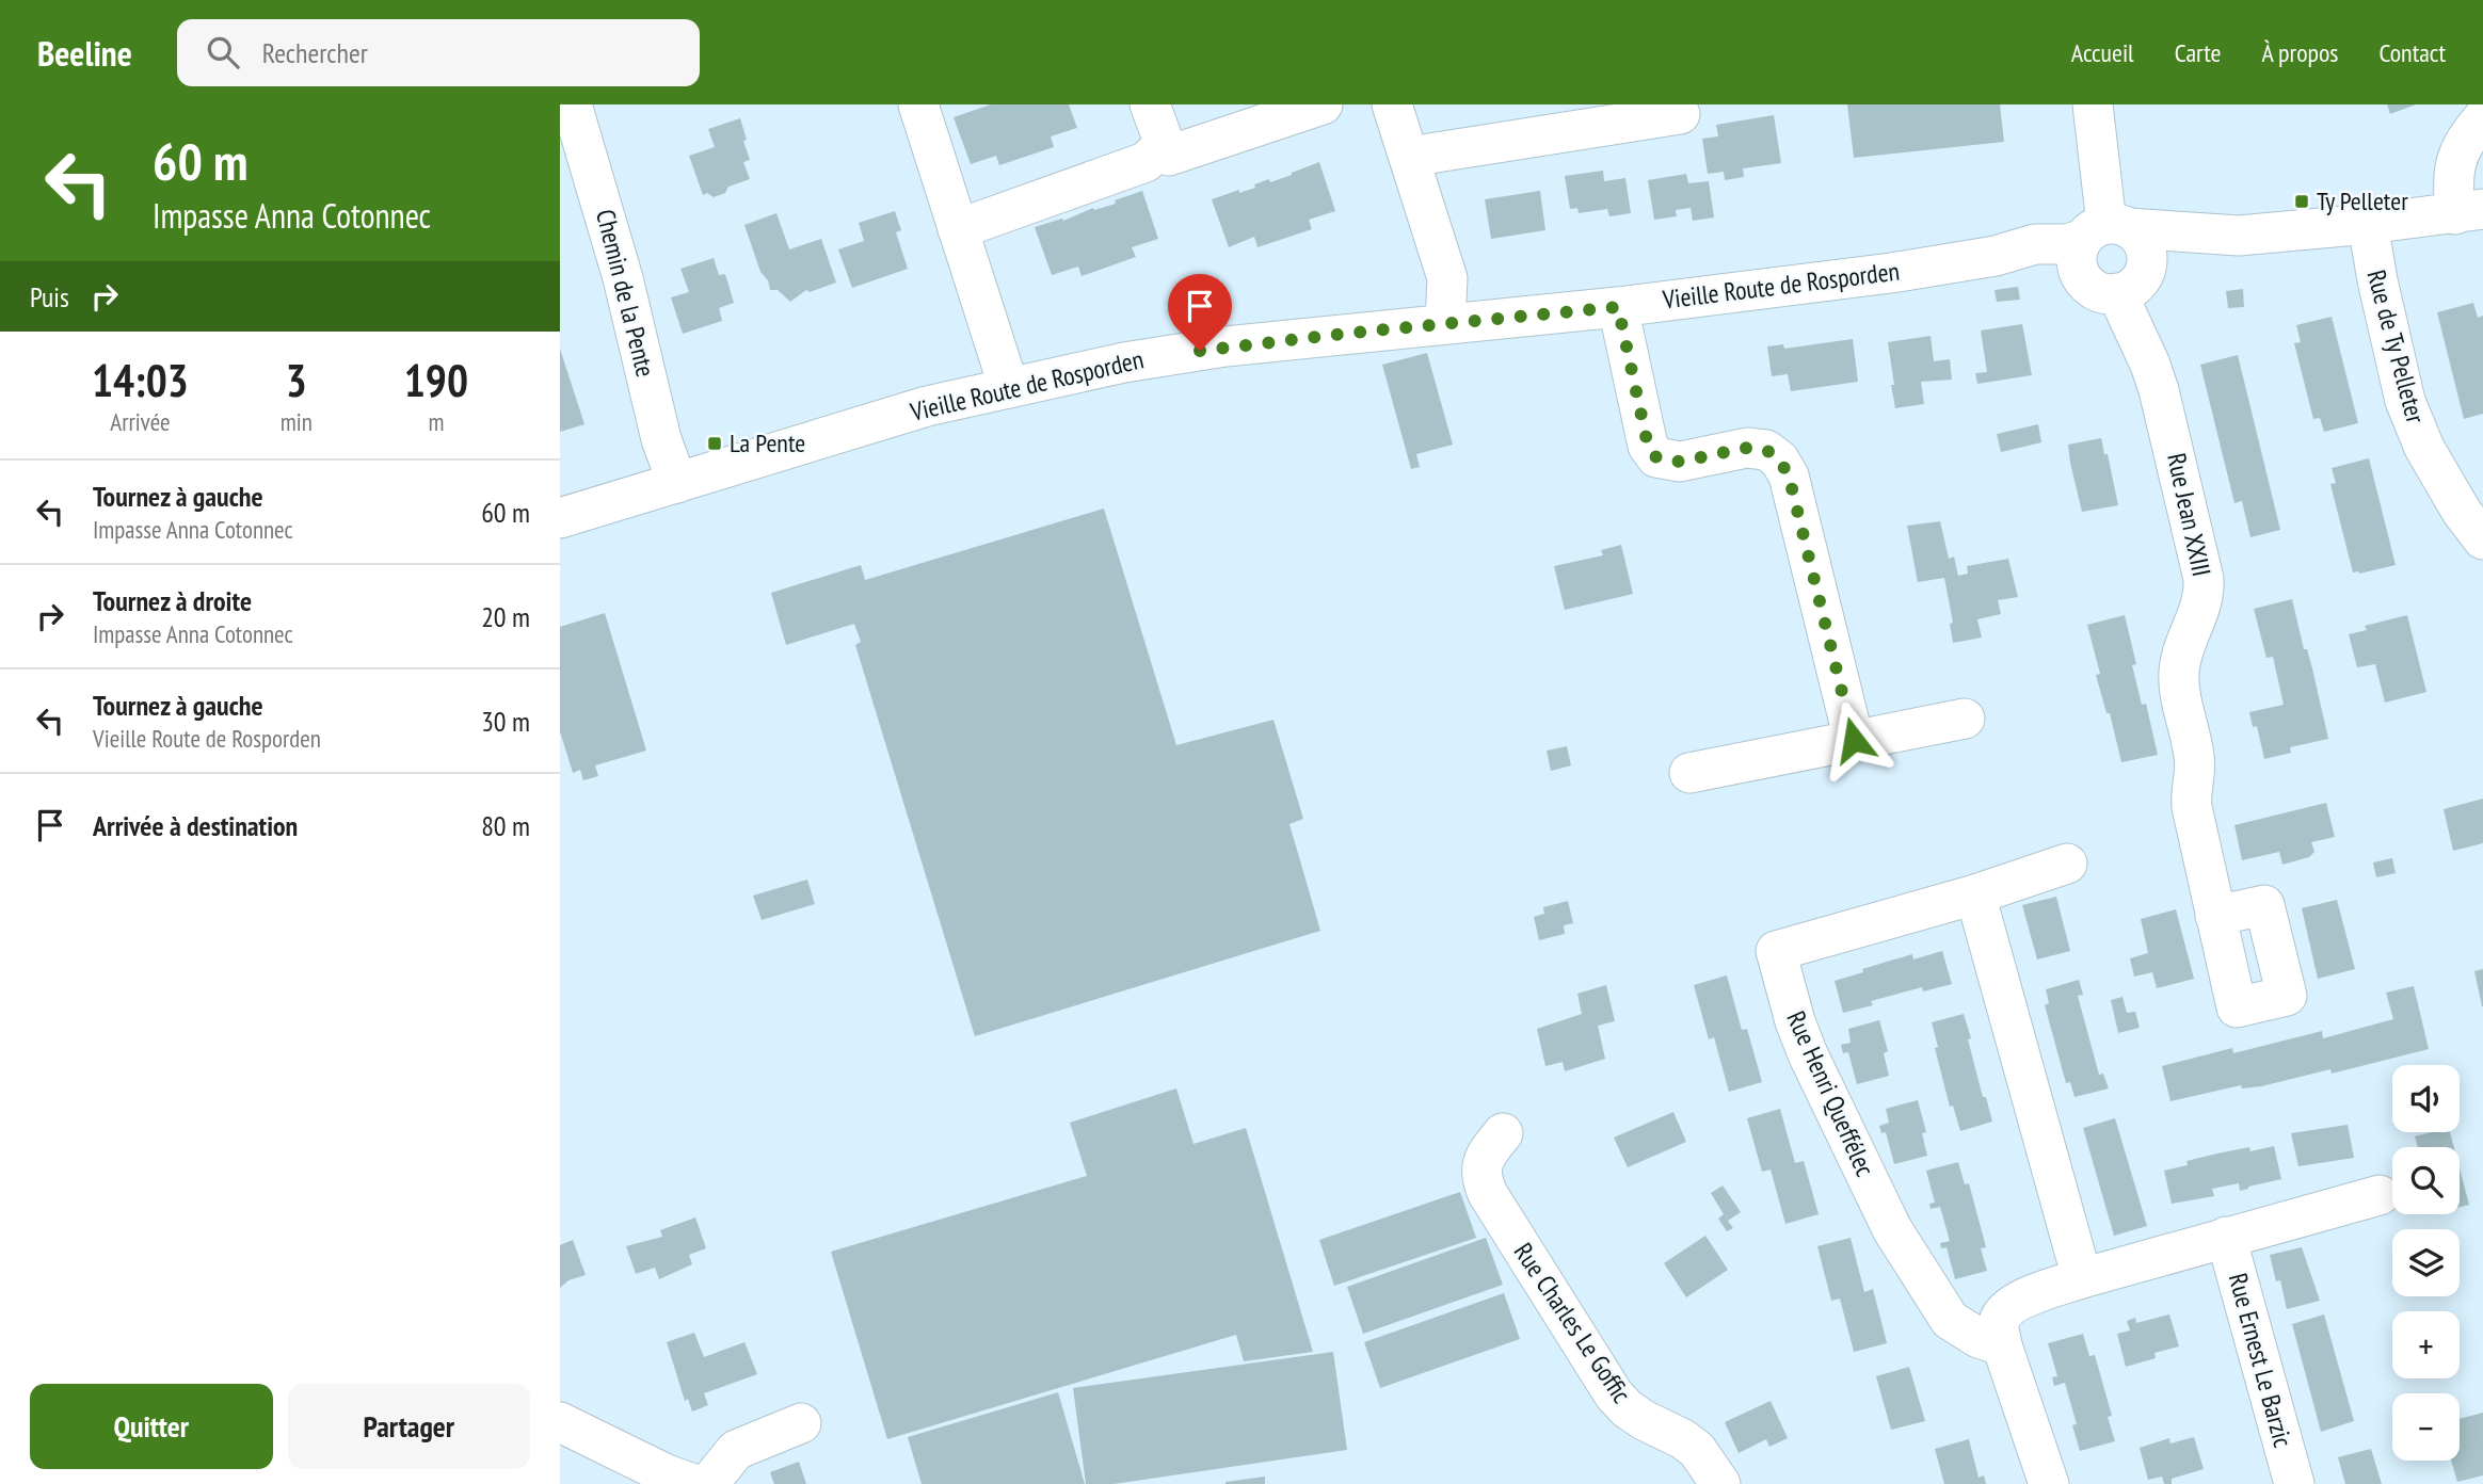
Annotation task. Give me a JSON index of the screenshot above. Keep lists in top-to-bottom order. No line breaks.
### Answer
{"streets":{"street":["Vieille Route de Rosporden","Chemin de la Pente","Rue de Ty Pelleter","Rue Jean XXIII","Rue Henri Queffélec","Rue Charles Le Goffic","Rue Ernest Le Barzic"]},"crossings":[["Vieille Route de Rosporden","Chemin de la Pente"],["Vieille Route de Rosporden","Rue de Ty Pelleter"],["Vieille Route de Rosporden","Rue Jean XXIII"]],"places":{"transit":["Ty Pelleter","La Pente"]},"page":{"header":"Beeline","search":"Rechercher","nav":["Accueil","Carte","À propos","Contact"],"turn":["60 m","Impasse Anna Cotonnec"],"then":"Puis","eta":["14:03","Arrivée","3","min","190","m"],"list":[{"name":"Tournez à gauche","note":"Impasse Anna Cotonnec","value":"60 m"},{"name":"Tournez à droite","note":"Impasse Anna Cotonnec","value":"20 m"},{"name":"Tournez à gauche","note":"Vieille Route de Rosporden","value":"30 m"},{"name":"Arrivée à destination","value":"80 m"}],"map_buttons":["+","−"],"buttons":["Quitter","Partager"]}}
